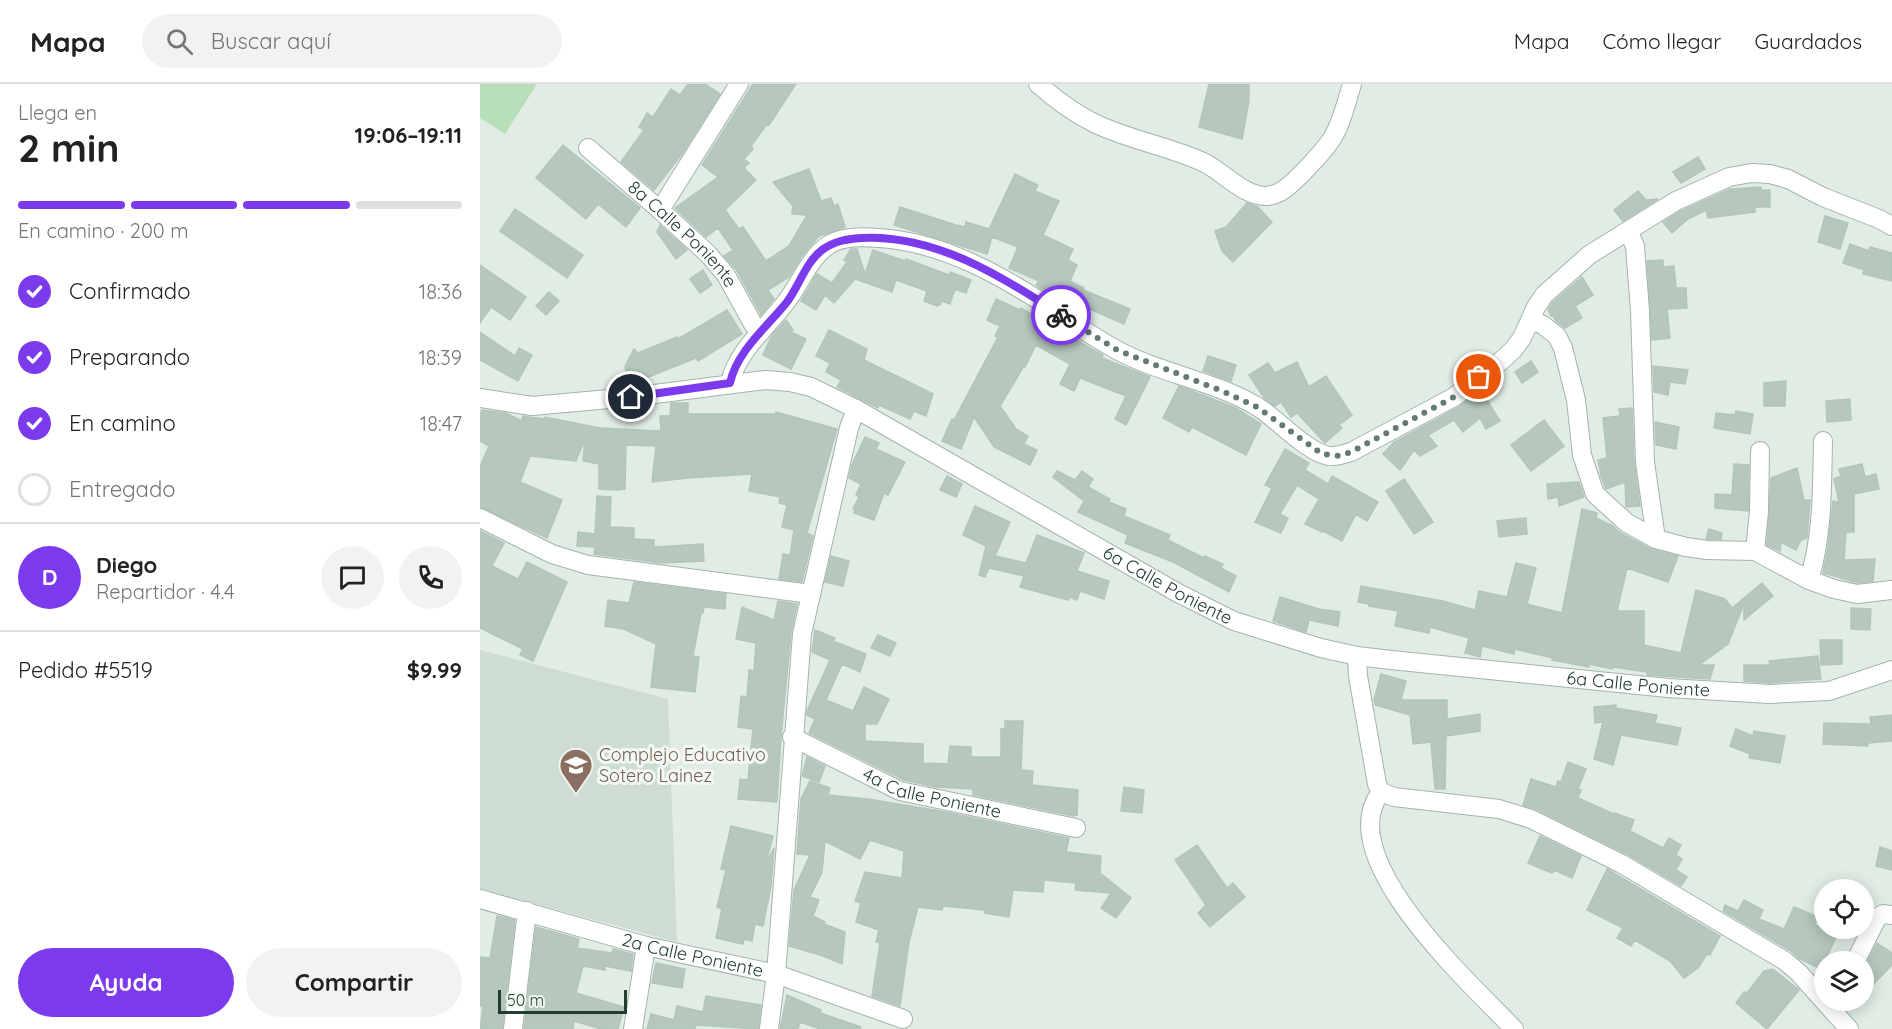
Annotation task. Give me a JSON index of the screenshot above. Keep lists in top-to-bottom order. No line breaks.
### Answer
{"streets":{"street":["8a Calle Poniente","6a Calle Poniente","4a Calle Poniente","2a Calle Poniente"]},"places":{"school or university":["Complejo Educativo Sotero Lainez"]},"scale_bar":"50 m","page":{"header":"Mapa","search":"Buscar aquí","nav":["Mapa","Cómo llegar","Guardados"],"heading":["2 min","Llega en","19:06–19:11"],"panel":["Diego","Repartidor · 4.4","Pedido #5519","$9.99"],"bar":"En camino · 200 m","list":[["Confirmado","18:36"],["Preparando","18:39"],["En camino","18:47"],"Entregado"],"round":"D","buttons":["Ayuda","Compartir"],"scale":"50 m"}}
